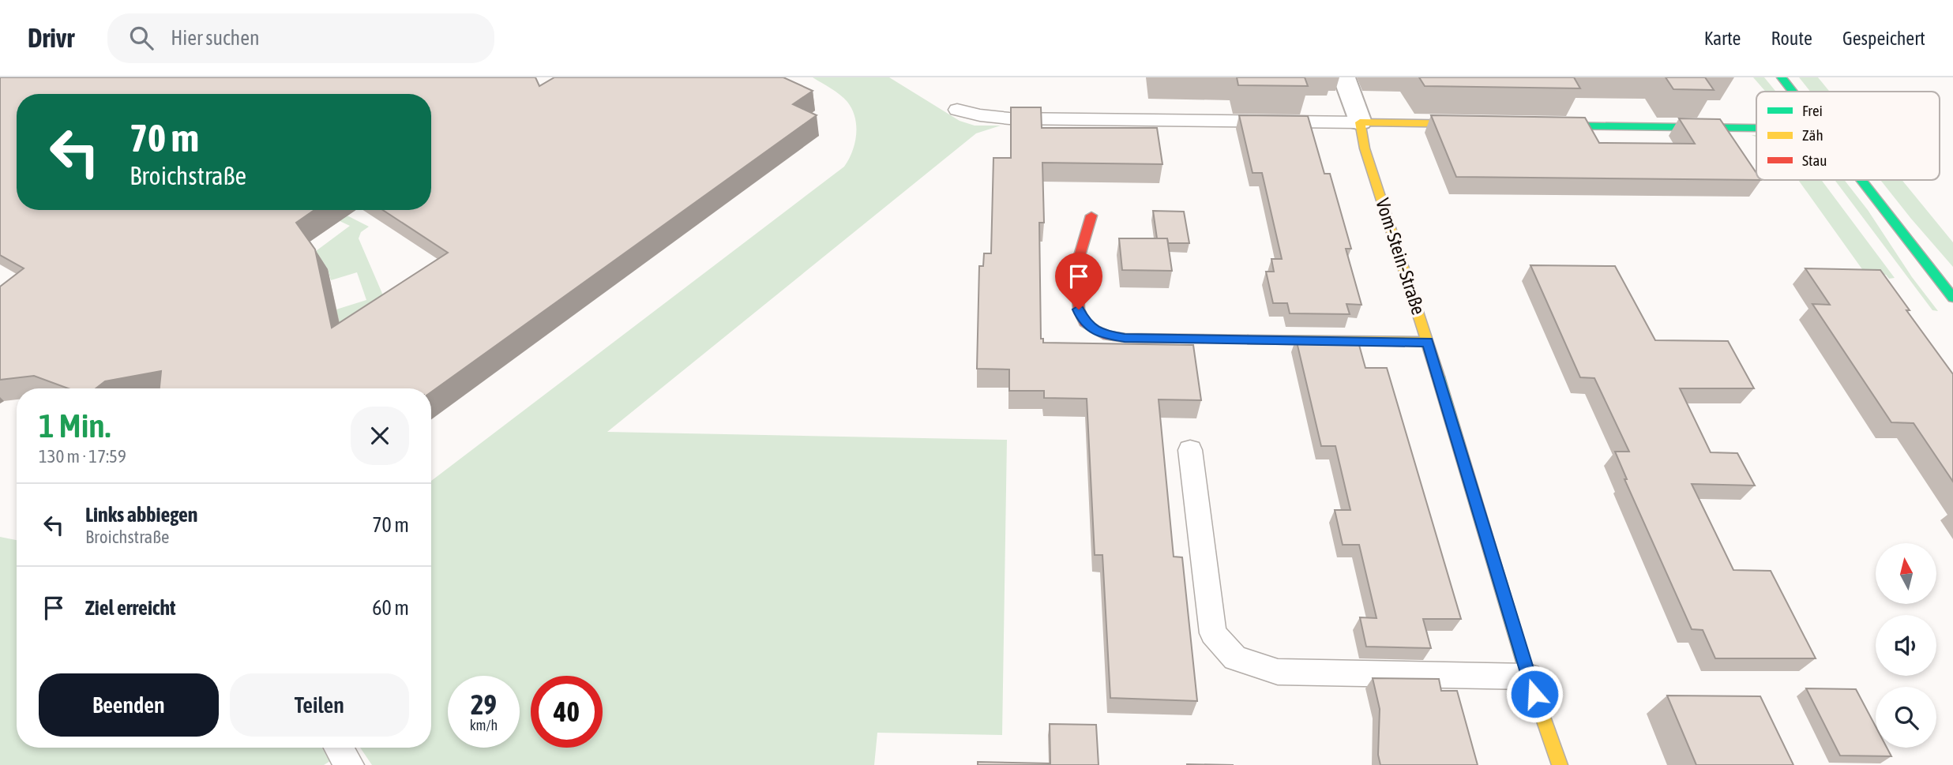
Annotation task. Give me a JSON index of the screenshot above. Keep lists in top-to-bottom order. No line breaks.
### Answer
{"streets":{"street":["Vom-Stein-Straße"]},"legend":["Frei","Zäh","Stau"],"north":"top","page":{"header":"Drivr","search":"Hier suchen","nav":["Karte","Route","Gespeichert"],"turn":["70 m","Broichstraße"],"heading":["1 Min.","130 m · 17:59"],"list":[{"name":"Links abbiegen","note":"Broichstraße","value":"70 m"},{"name":"Ziel erreicht","value":"60 m"}],"buttons":["Beenden","Teilen"],"speed":"29 km/h","limit":"40"}}
